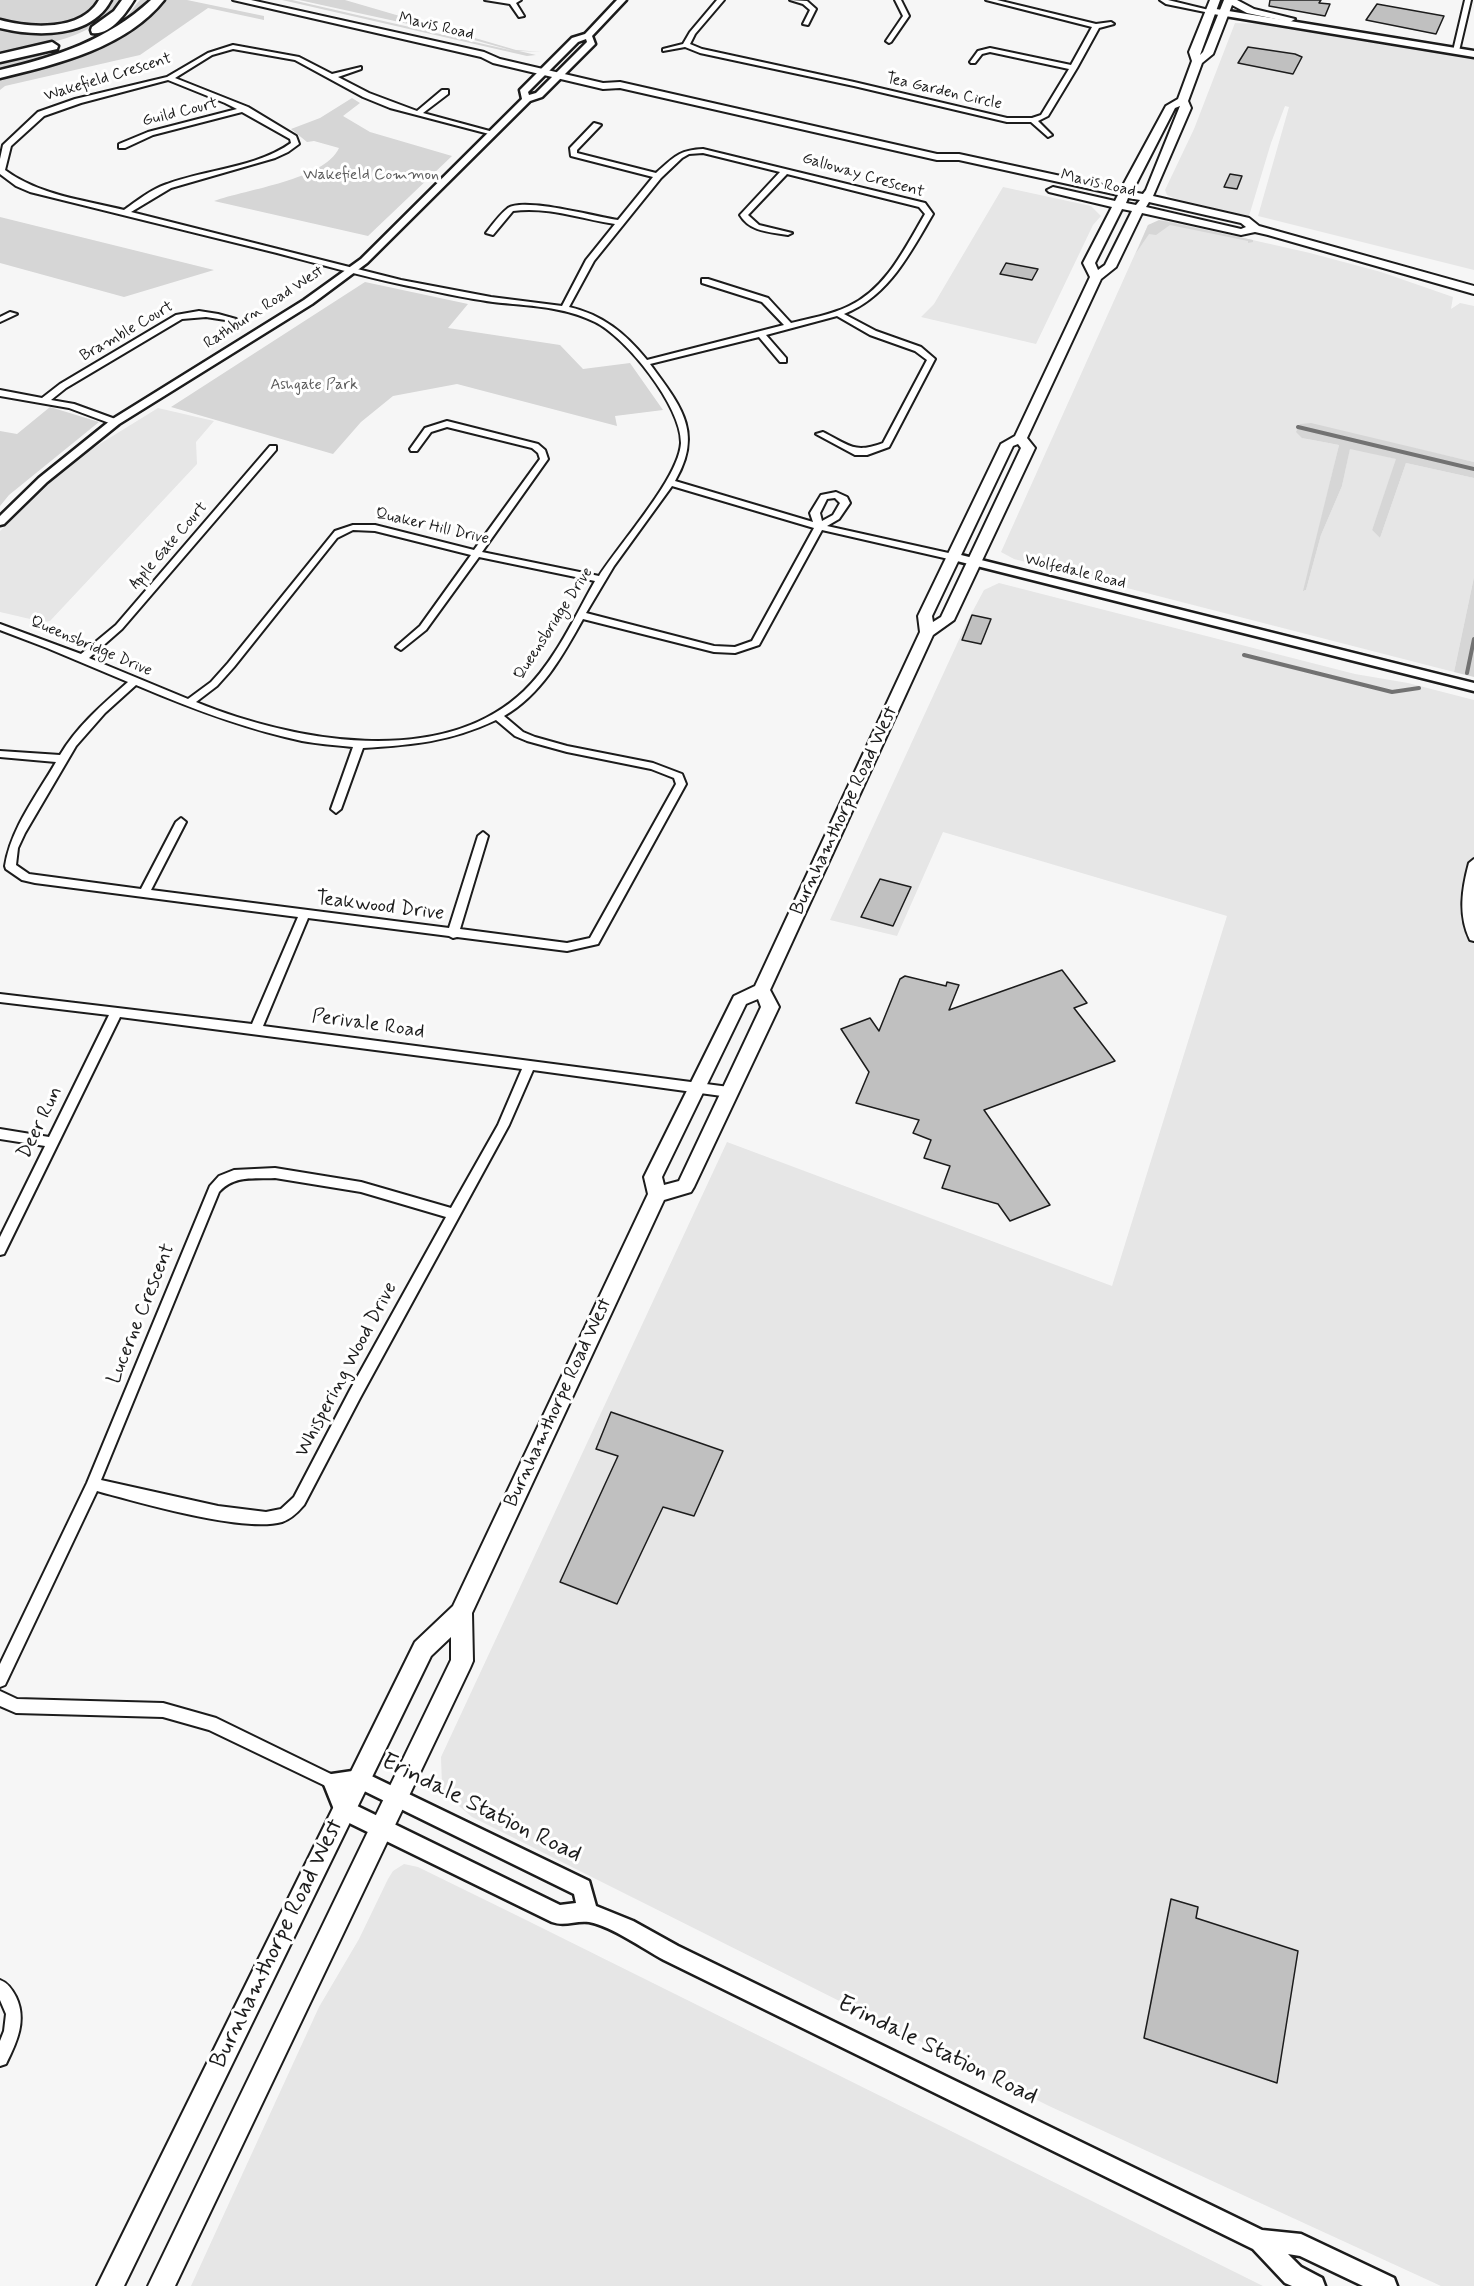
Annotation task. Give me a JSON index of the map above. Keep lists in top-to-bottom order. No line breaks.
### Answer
{"streets":{"main road":["Mavis Road","Burnhamthorpe Road West"],"street":["Wakefield Crescent","Tea Garden Circle","Guild Court","Galloway Crescent","Rathburn Road West","Bramble Court","Quaker Hill Drive","Apple Gate Court","Wolfedale Road","Queensbridge Drive","Teakwood Drive","Perivale Road","Deer Run","Lucerne Crescent","Whispering Wood Drive","Erindale Station Road"]},"crossings":[["Mavis Road","Rathburn Road West"],["Mavis Road","Burnhamthorpe Road West"],["Wakefield Crescent","Rathburn Road West"],["Wakefield Crescent","Queensbridge Drive"],["Galloway Crescent","Queensbridge Drive"],["Rathburn Road West","Queensbridge Drive"],["Quaker Hill Drive","Queensbridge Drive"],["Apple Gate Court","Queensbridge Drive"],["Wolfedale Road","Queensbridge Drive"],["Wolfedale Road","Burnhamthorpe Road West"],["Queensbridge Drive","Teakwood Drive"],["Burnhamthorpe Road West","Perivale Road"],["Burnhamthorpe Road West","Erindale Station Road"],["Perivale Road","Deer Run"],["Perivale Road","Whispering Wood Drive"],["Lucerne Crescent","Whispering Wood Drive"]],"parks":["Wakefield Common","Ashgate Park"]}
